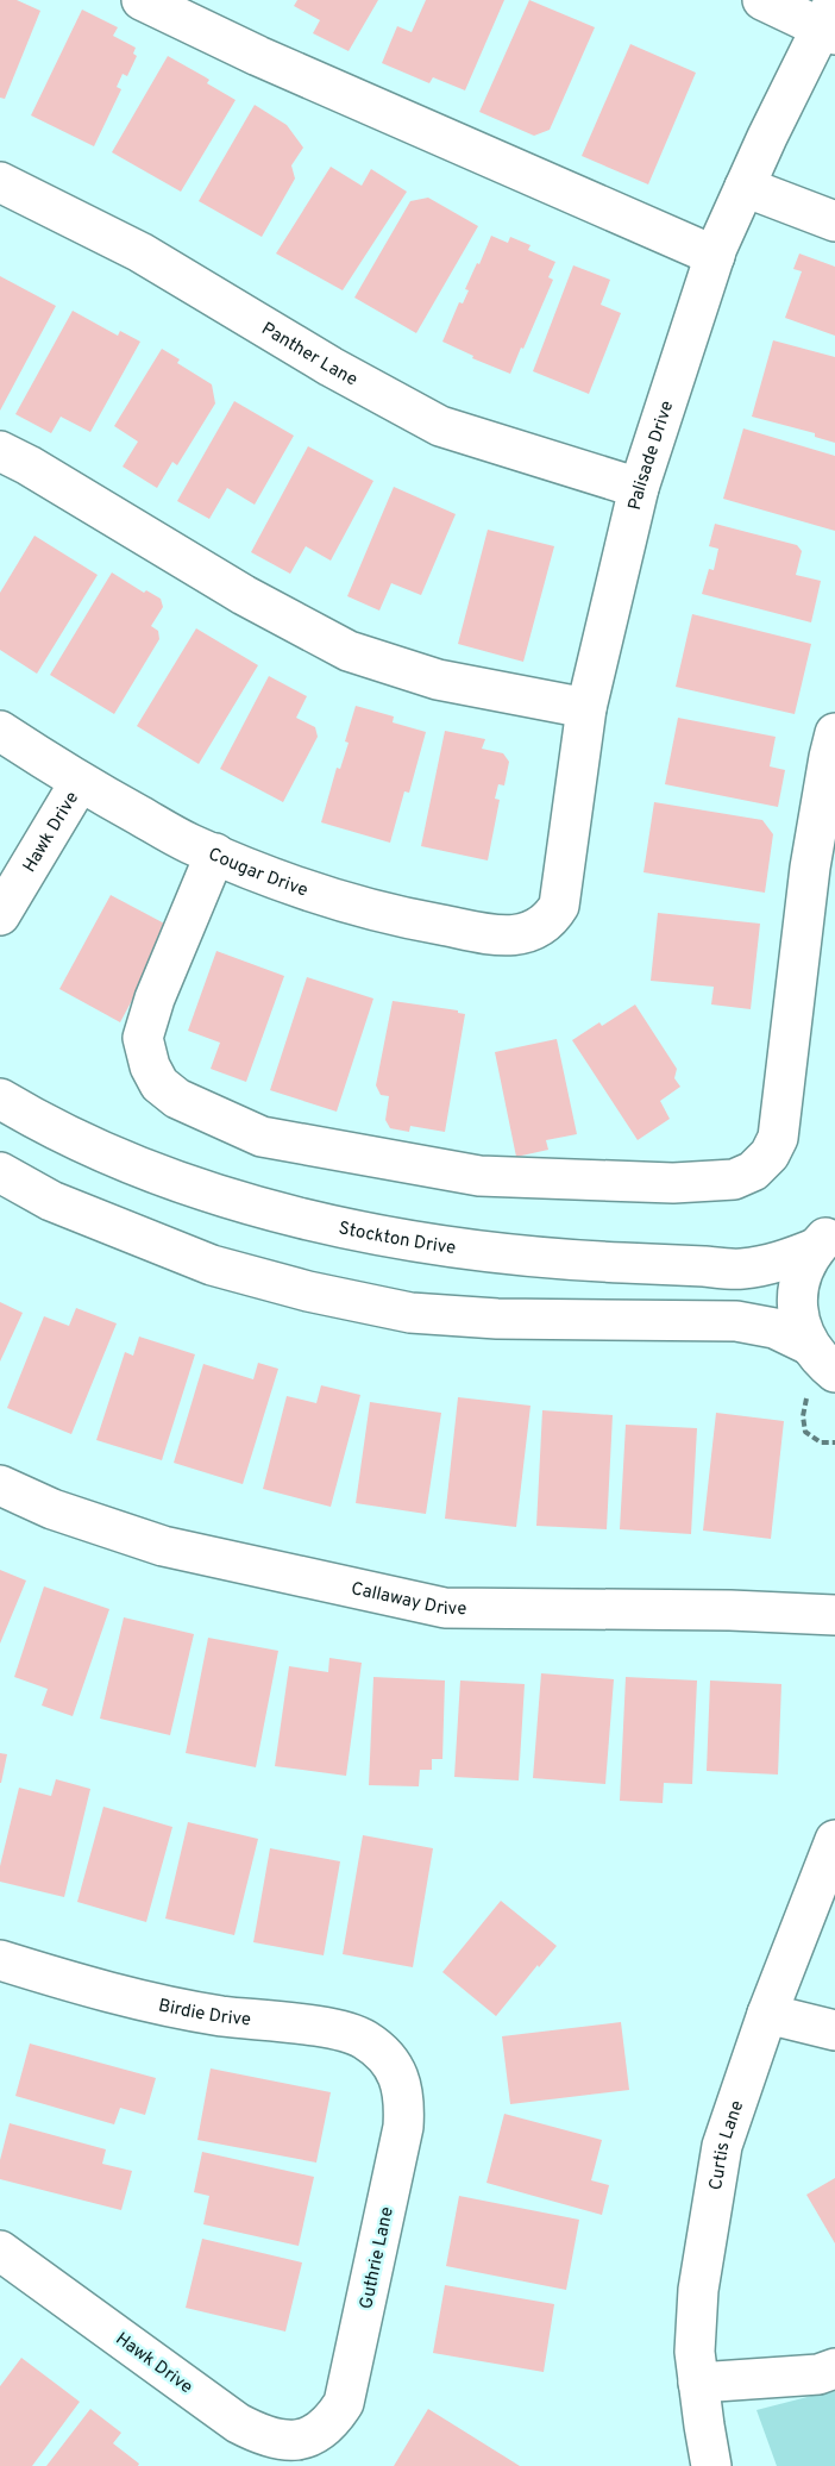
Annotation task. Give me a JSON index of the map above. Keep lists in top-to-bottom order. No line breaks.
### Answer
{"streets":{"street":["Panther Lane","Palisade Drive","Hawk Drive","Cougar Drive","Stockton Drive","Callaway Drive","Birdie Drive","Curtis Lane","Guthrie Lane"]},"crossings":[["Panther Lane","Palisade Drive"],["Palisade Drive","Cougar Drive"],["Hawk Drive","Cougar Drive"],["Hawk Drive","Guthrie Lane"],["Birdie Drive","Guthrie Lane"]]}
